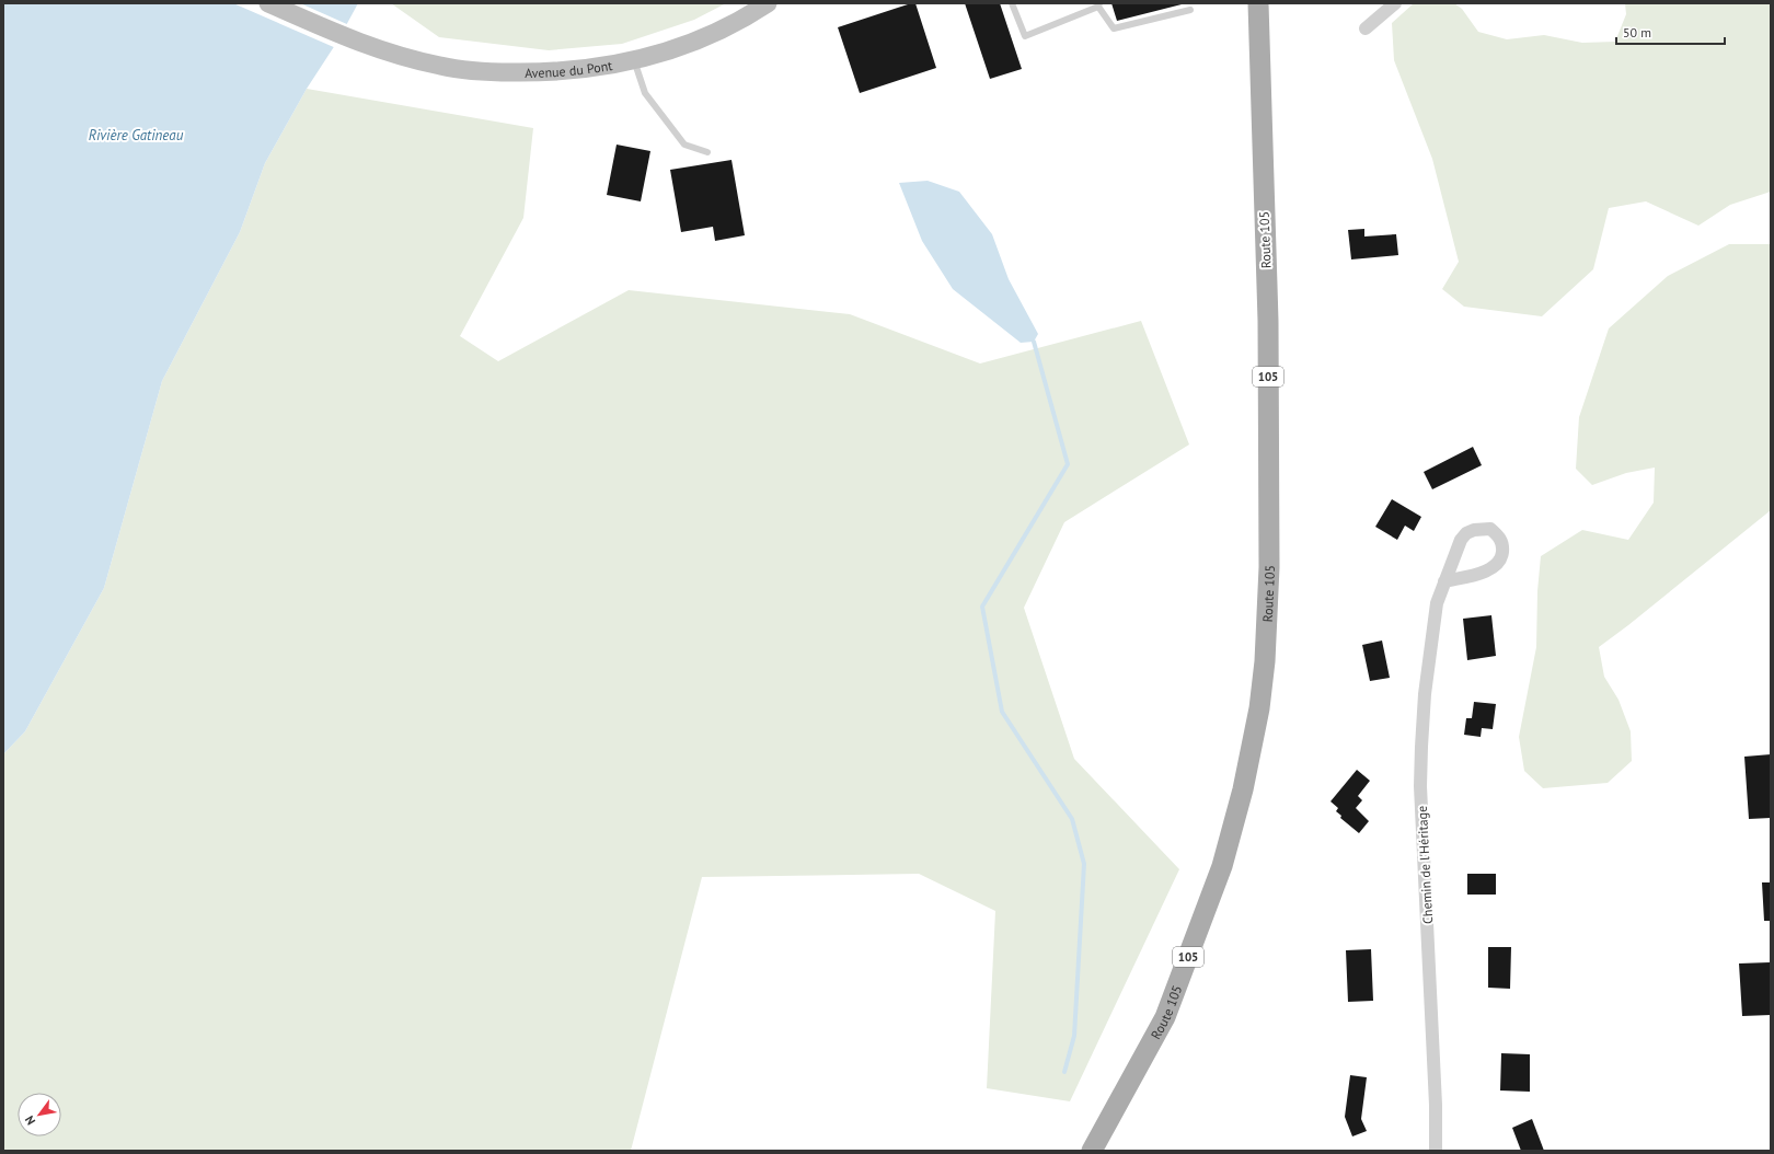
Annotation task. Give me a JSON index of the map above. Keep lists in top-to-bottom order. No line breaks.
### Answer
{"streets":{"main road":["Avenue du Pont","Route 105","105"],"street":["Chemin de l'Héritage"]},"water":["Rivière Gatineau"],"scale_bar":"50 m","north":"bottom left"}
